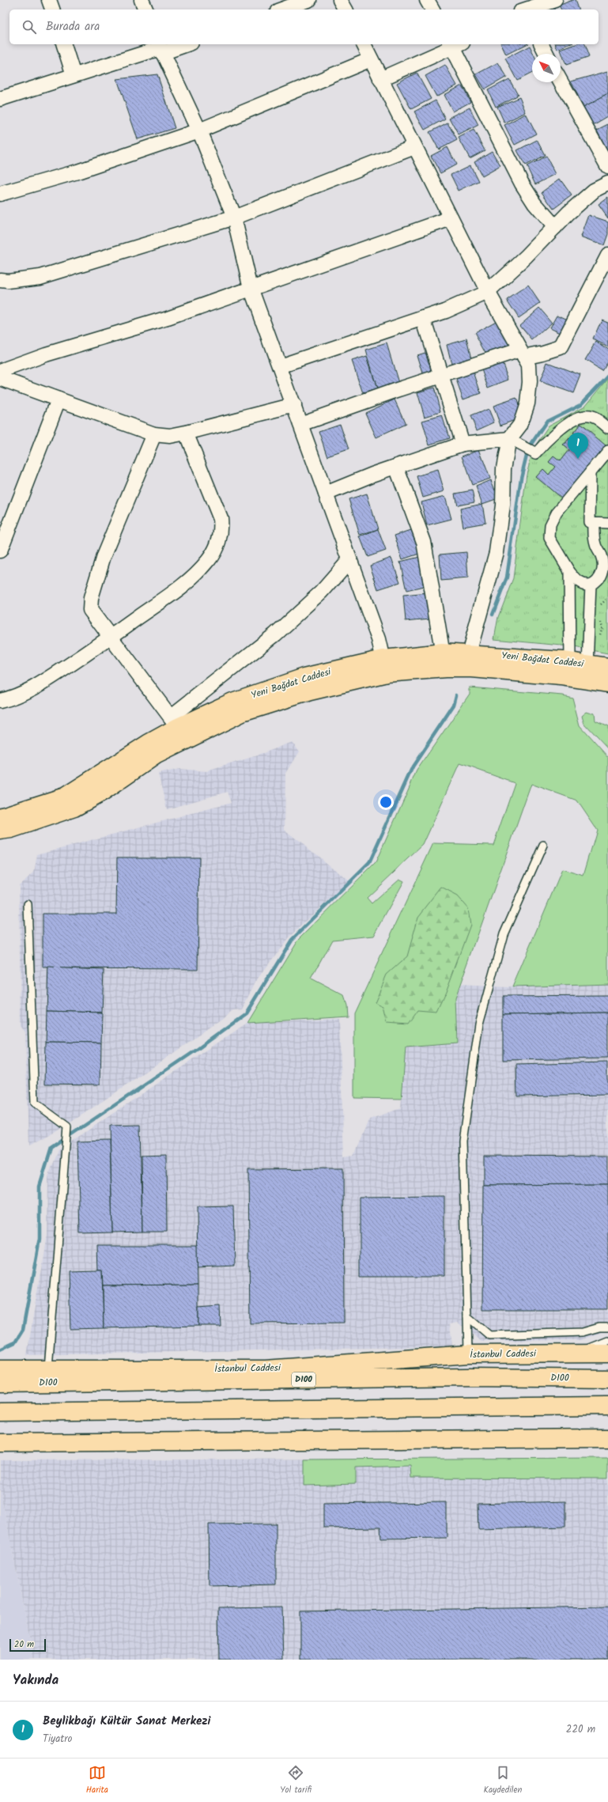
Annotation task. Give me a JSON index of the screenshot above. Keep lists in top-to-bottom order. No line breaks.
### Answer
{"streets":{"main road":["Yeni Bağdat Caddesi","İstanbul Caddesi","D100"]},"scale_bar":"20 m","north":"top left","page":{"search":"Burada ara","pins":"1","scale":"20 m","heading":"Yakında","list":[{"mark":"1","name":"Beylikbağı Kültür Sanat Merkezi","note":"Tiyatro","value":"220 m"}],"nav":["Harita","Yol tarifi","Kaydedilen"]}}
